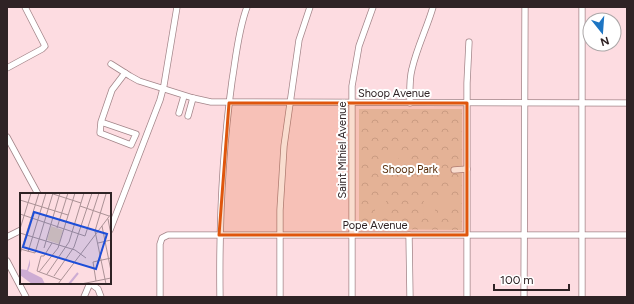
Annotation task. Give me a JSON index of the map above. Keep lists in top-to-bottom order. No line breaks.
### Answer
{"streets":{"street":["Shoop Avenue","Saint Mihiel Avenue","Pope Avenue"]},"crossings":[["Shoop Avenue","Saint Mihiel Avenue"],["Saint Mihiel Avenue","Pope Avenue"]],"parks":["Shoop Park"],"scale_bar":"100 m","north":"bottom"}
